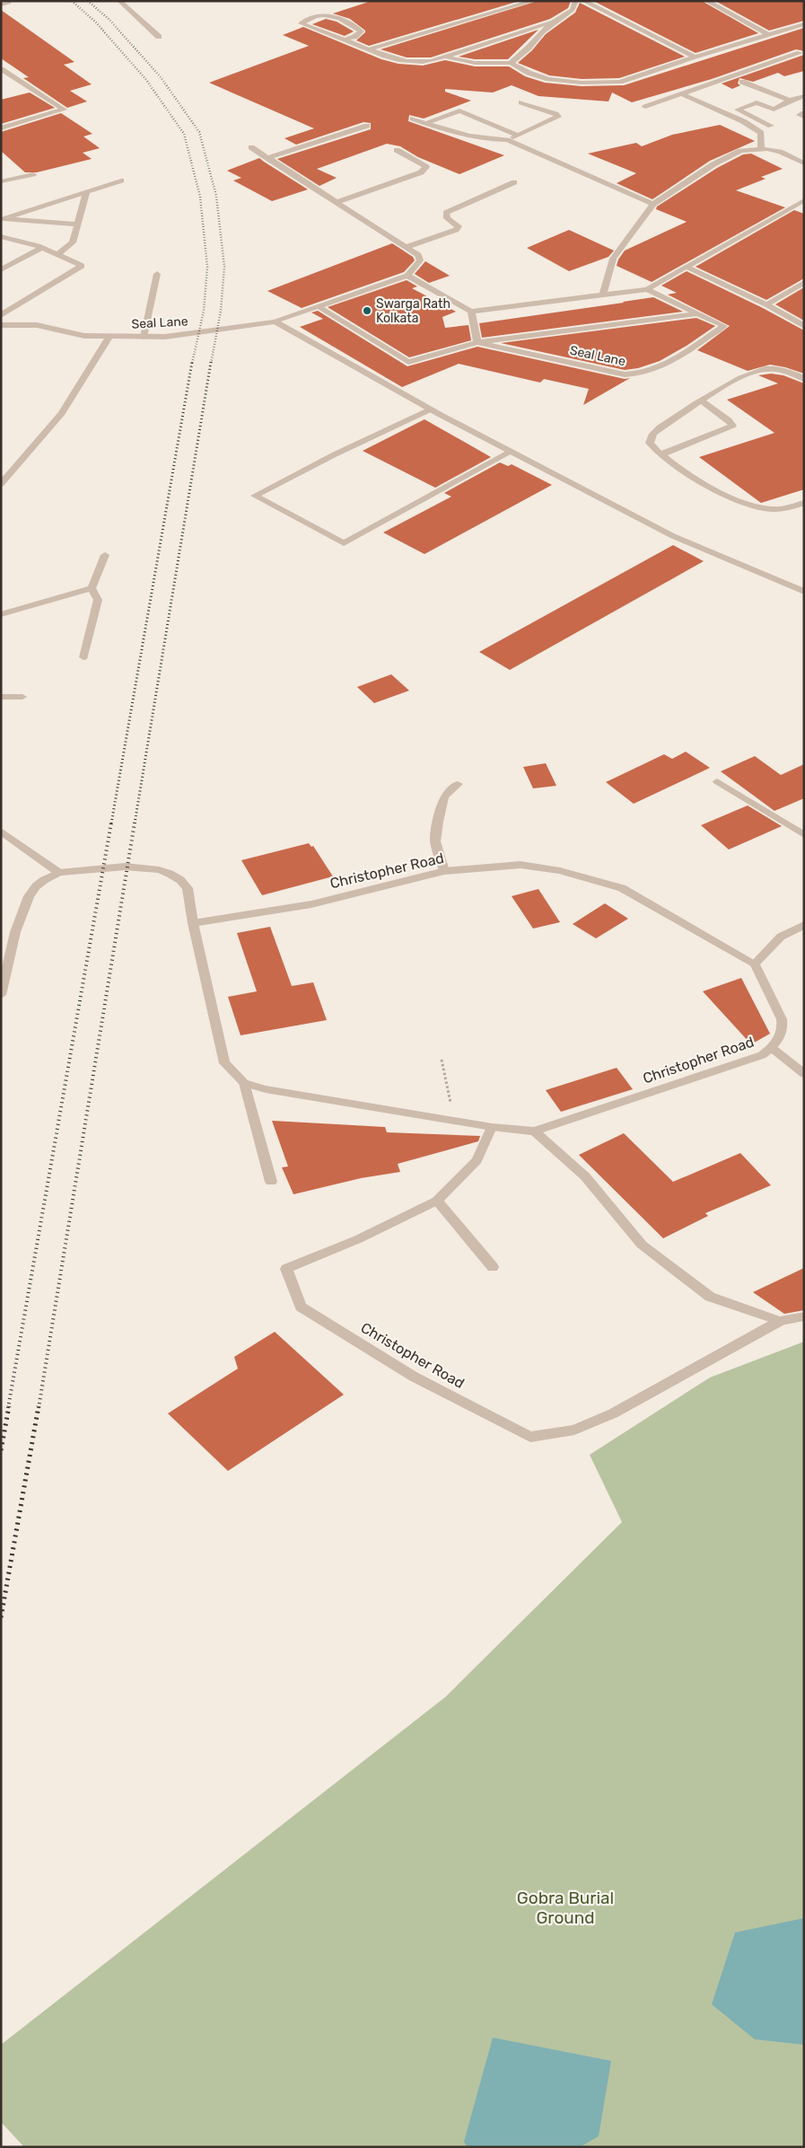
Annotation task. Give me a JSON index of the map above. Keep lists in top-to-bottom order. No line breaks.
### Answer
{"streets":{"street":["Seal Lane","Christopher Road"]},"parks":["Gobra Burial Ground"],"places":["Swarga Rath Kolkata"]}
